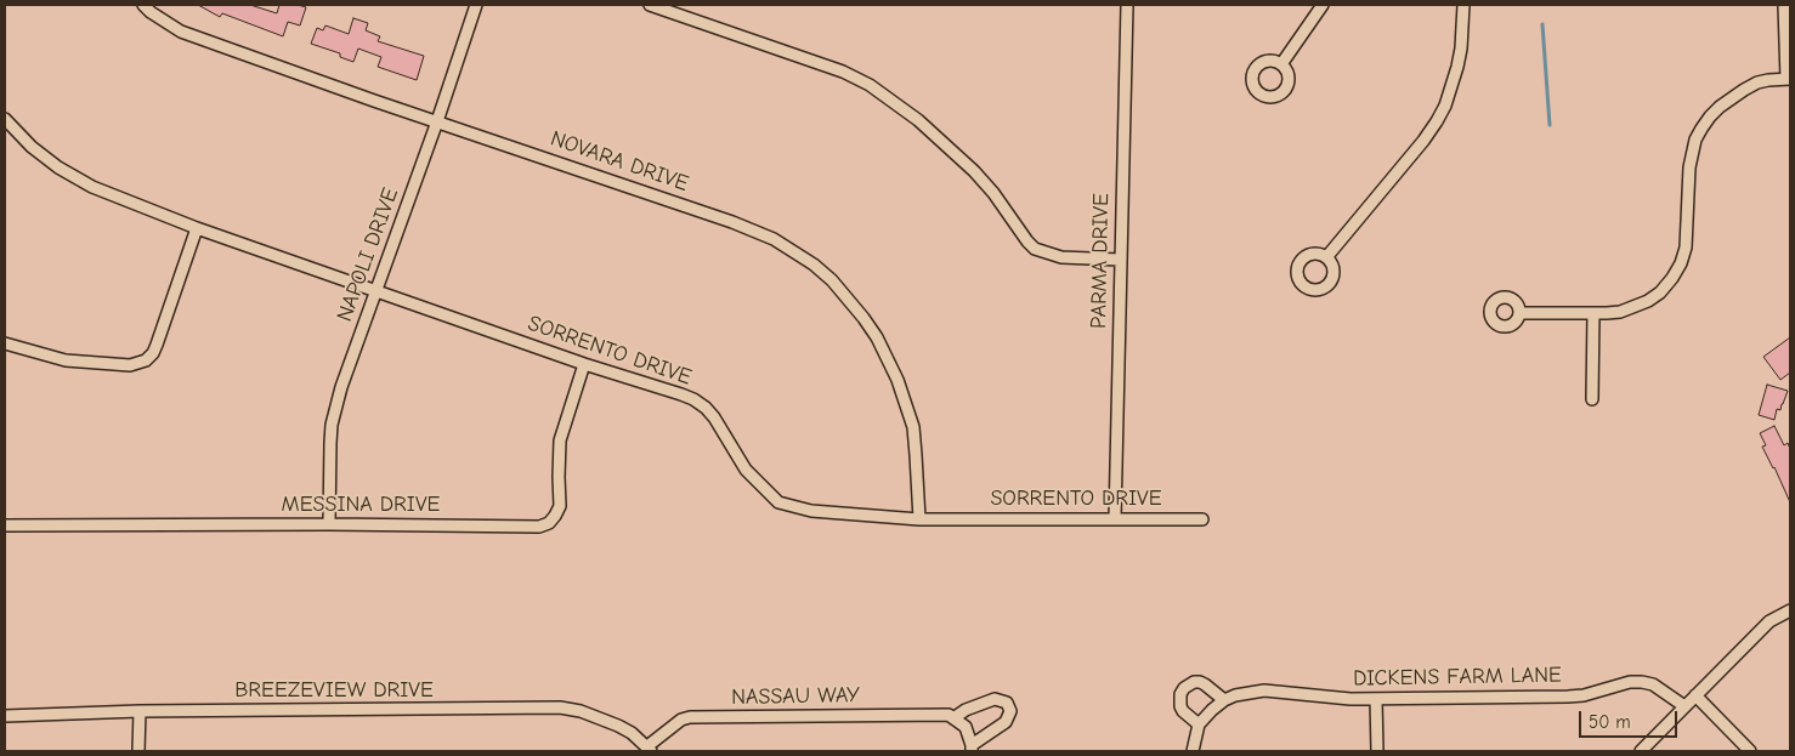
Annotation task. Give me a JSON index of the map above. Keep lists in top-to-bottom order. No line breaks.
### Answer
{"streets":{"street":["NOVARA DRIVE","NAPOLI DRIVE","PARMA DRIVE","SORRENTO DRIVE","MESSINA DRIVE","DICKENS FARM LANE","BREEZEVIEW DRIVE","NASSAU WAY"]},"crossings":[["NOVARA DRIVE","NAPOLI DRIVE"],["NOVARA DRIVE","SORRENTO DRIVE"],["NAPOLI DRIVE","SORRENTO DRIVE"],["NAPOLI DRIVE","MESSINA DRIVE"],["PARMA DRIVE","SORRENTO DRIVE"],["SORRENTO DRIVE","MESSINA DRIVE"],["BREEZEVIEW DRIVE","NASSAU WAY"]],"scale_bar":"50 m"}
